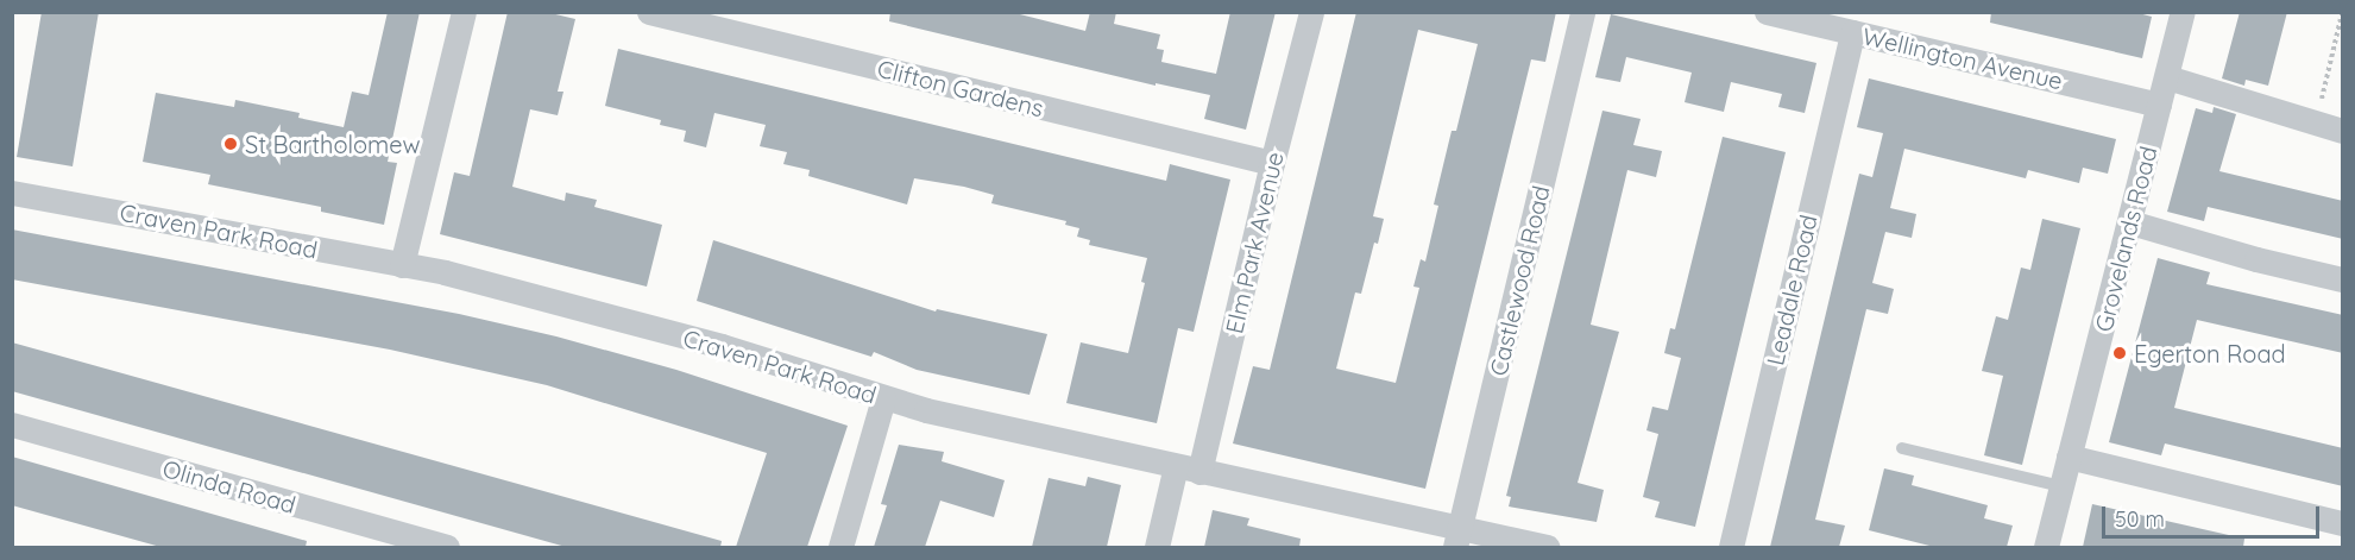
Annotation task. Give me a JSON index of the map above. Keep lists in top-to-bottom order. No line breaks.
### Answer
{"streets":{"street":["Wellington Avenue","Clifton Gardens","Craven Park Road","Grovelands Road","Elm Park Avenue","Castlewood Road","Leadale Road","Olinda Road"]},"crossings":[["Wellington Avenue","Grovelands Road"],["Wellington Avenue","Leadale Road"],["Clifton Gardens","Elm Park Avenue"],["Craven Park Road","Elm Park Avenue"],["Craven Park Road","Castlewood Road"]],"places":["St Bartholomew","Egerton Road"],"scale_bar":"50 m"}
